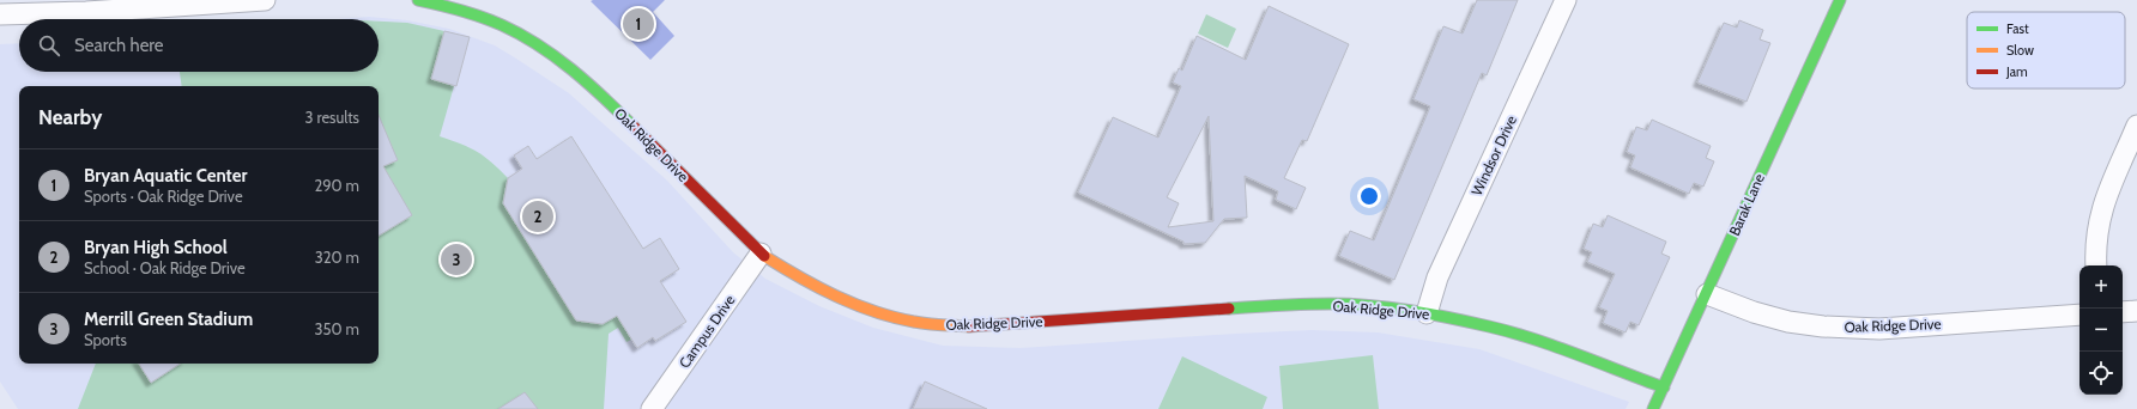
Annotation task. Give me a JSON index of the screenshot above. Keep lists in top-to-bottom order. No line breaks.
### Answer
{"streets":{"street":["Oak Ridge Drive","Windsor Drive","Barak Lane","Campus Drive"]},"crossings":[["Oak Ridge Drive","Windsor Drive"],["Oak Ridge Drive","Barak Lane"],["Oak Ridge Drive","Campus Drive"]],"legend":["Fast","Slow","Jam"],"page":{"pins":["1","2","3"],"search":"Search here","heading":["Nearby","3 results"],"list":[{"mark":"1","name":"Bryan Aquatic Center","note":"Sports · Oak Ridge Drive","value":"290 m"},{"mark":"2","name":"Bryan High School","note":"School · Oak Ridge Drive","value":"320 m"},{"mark":"3","name":"Merrill Green Stadium","note":"Sports","value":"350 m"}],"map_buttons":["+","−"]}}
